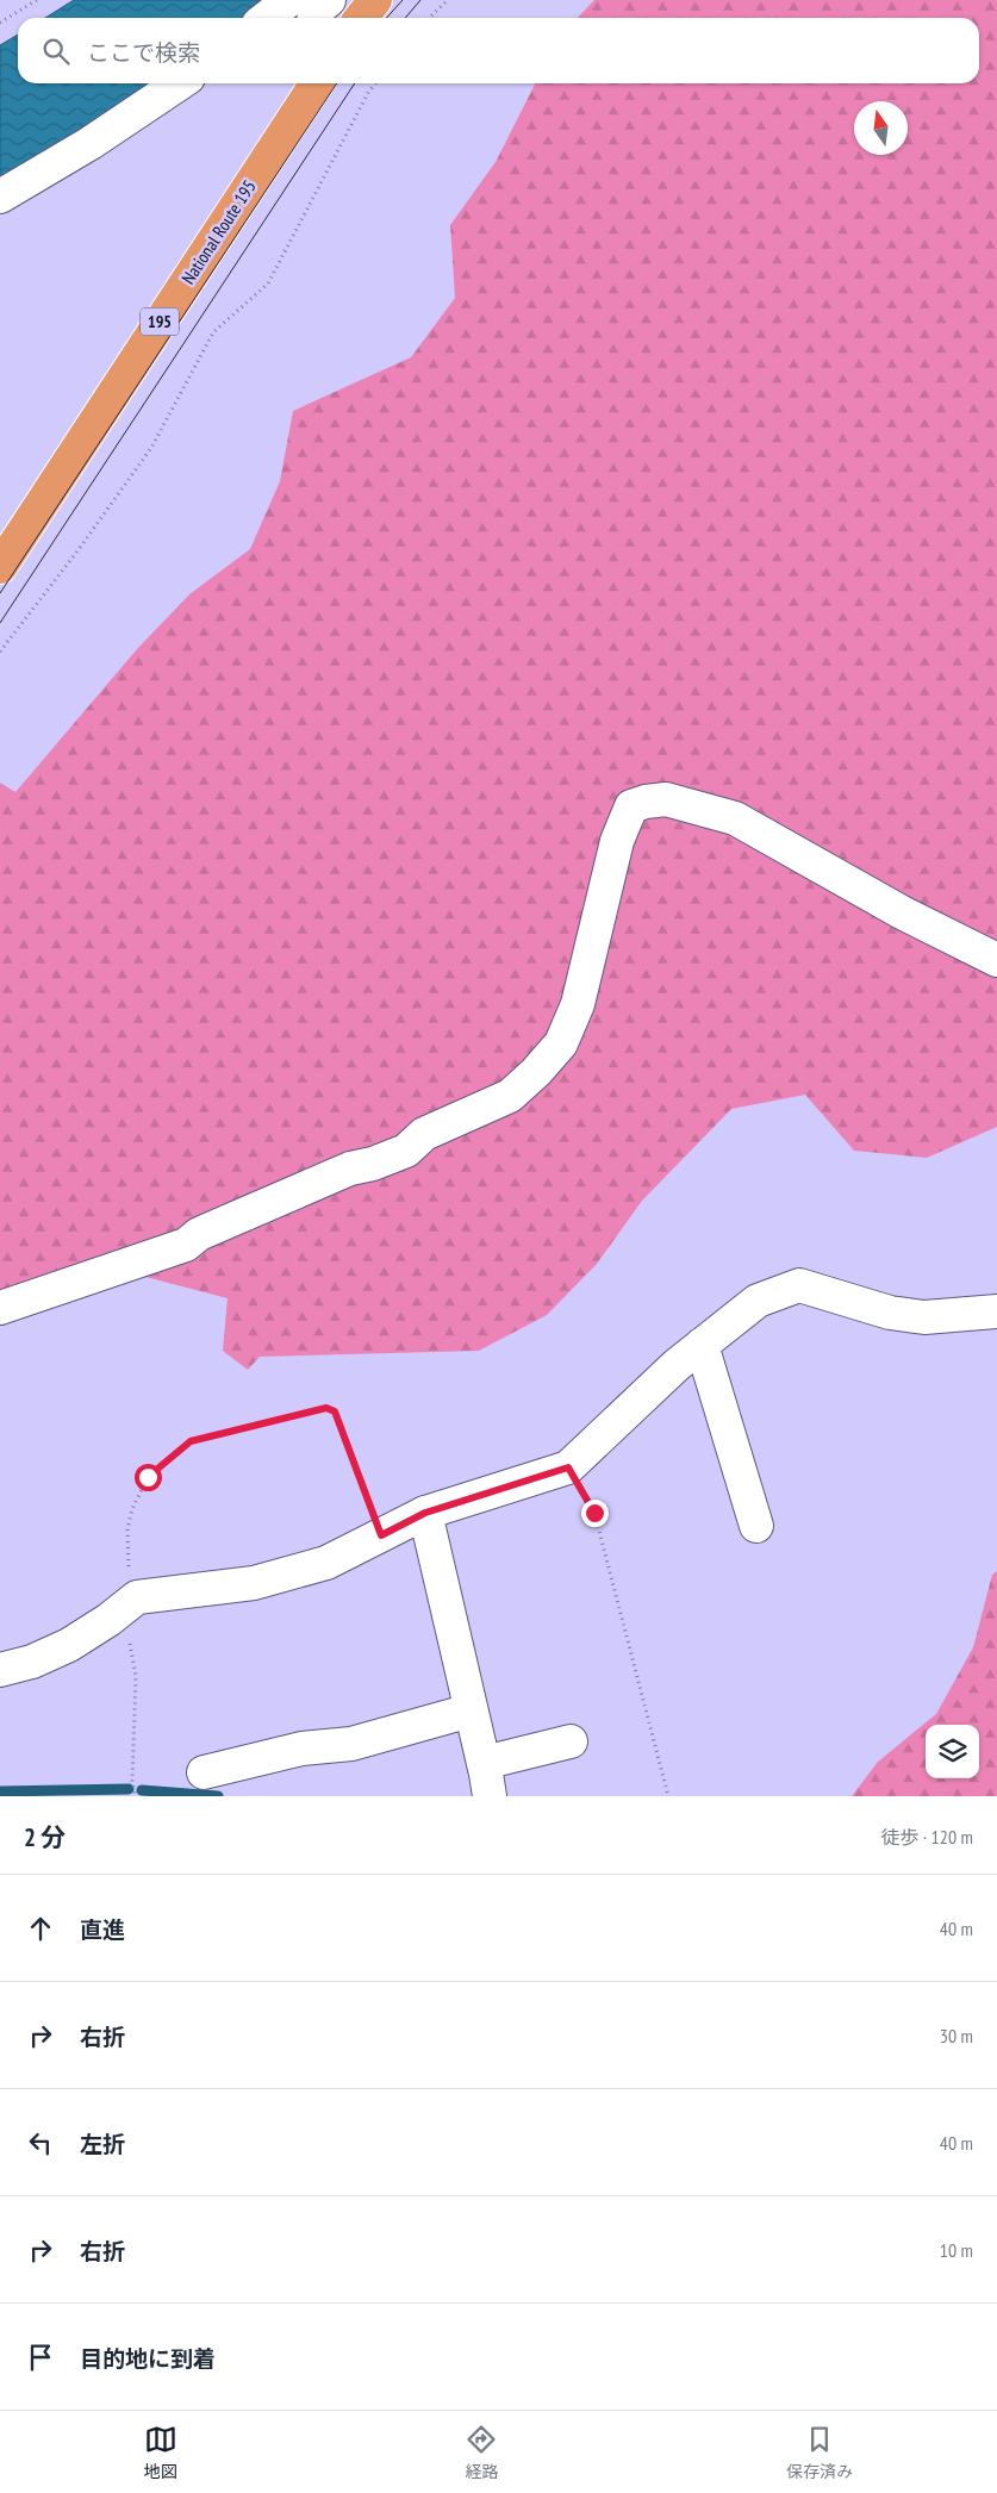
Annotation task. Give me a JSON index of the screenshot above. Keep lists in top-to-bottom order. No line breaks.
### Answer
{"streets":{"highway":["National Route 195","195"]},"north":"top","page":{"search":"ここで検索","heading":["2 分","徒歩 · 120 m"],"list":[["直進","40 m"],["右折","30 m"],["左折","40 m"],["右折","10 m"],"目的地に到着"],"nav":["地図","経路","保存済み"]}}
